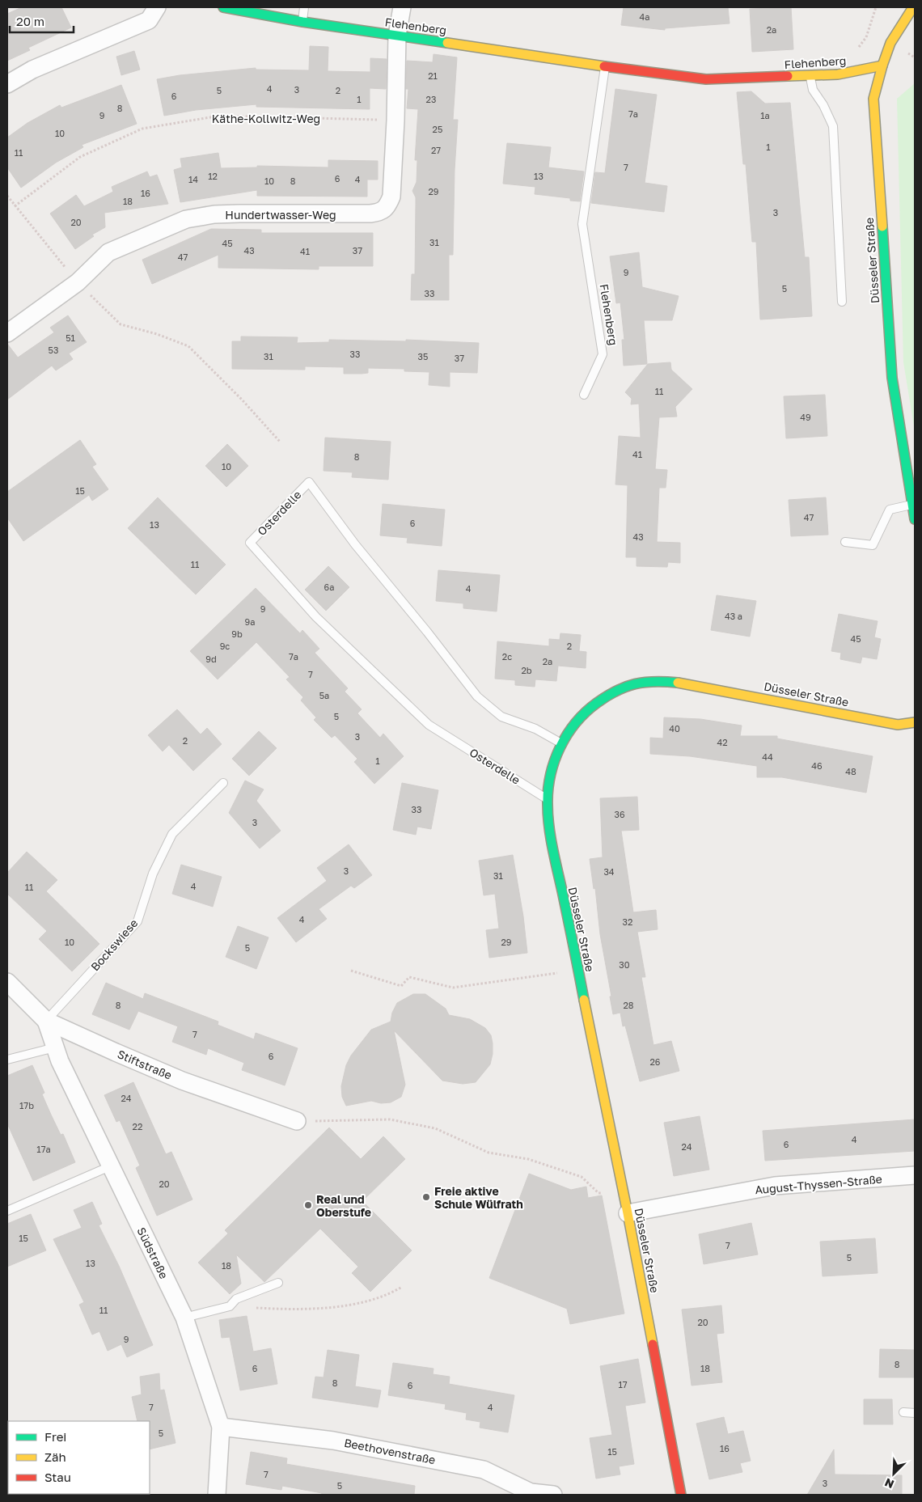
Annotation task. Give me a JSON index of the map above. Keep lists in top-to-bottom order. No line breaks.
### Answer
{"streets":{"main road":["Flehenberg","Düsseler Straße"],"street":["Hundertwasser-Weg","Stiftstraße","August-Thyssen-Straße","Südstraße","Beethovenstraße"],"lane":["Osterdelle","Bockswiese"],"path":["Käthe-Kollwitz-Weg"]},"crossings":[["Flehenberg","Hundertwasser-Weg"],["Flehenberg","Düsseler Straße"],["Käthe-Kollwitz-Weg","Hundertwasser-Weg"],["Düsseler Straße","Osterdelle"],["Düsseler Straße","August-Thyssen-Straße"],["Bockswiese","Stiftstraße"],["Bockswiese","Südstraße"],["Stiftstraße","Südstraße"],["Südstraße","Beethovenstraße"]],"places":["Freie aktive Schule Wülfrath","Real und Oberstufe"],"house_numbers":["4a","2a","21","4","3","5","2","6","1","23","8","7a","9","1a","25","10","1","27","11","7","12","13","6","14","4","10","8","29","16","18","3","20","31","45","43","37","41","47","9","5","33","51","53","33","31","35","37","11","49","41","8","10","15","47","6","13","43","11","6a","4","9","43 a","9a","9b","45","9c","2","7a","2c","9d","2a","2b","7","5a","5","40","3","2","42","44","1","46","48","33","36","3","3","34","31","4","11","4","32","10","29","5","30","8","28","7","6","26","24","17b","22","4","6","24","17a","20","15","7","5","13","18","11","20","9","8","6","18","8","17","6","7","4","5","16","15","7","3","5"],"legend":["Frei","Zäh","Stau"],"scale_bar":"20 m","north":"bottom left"}
